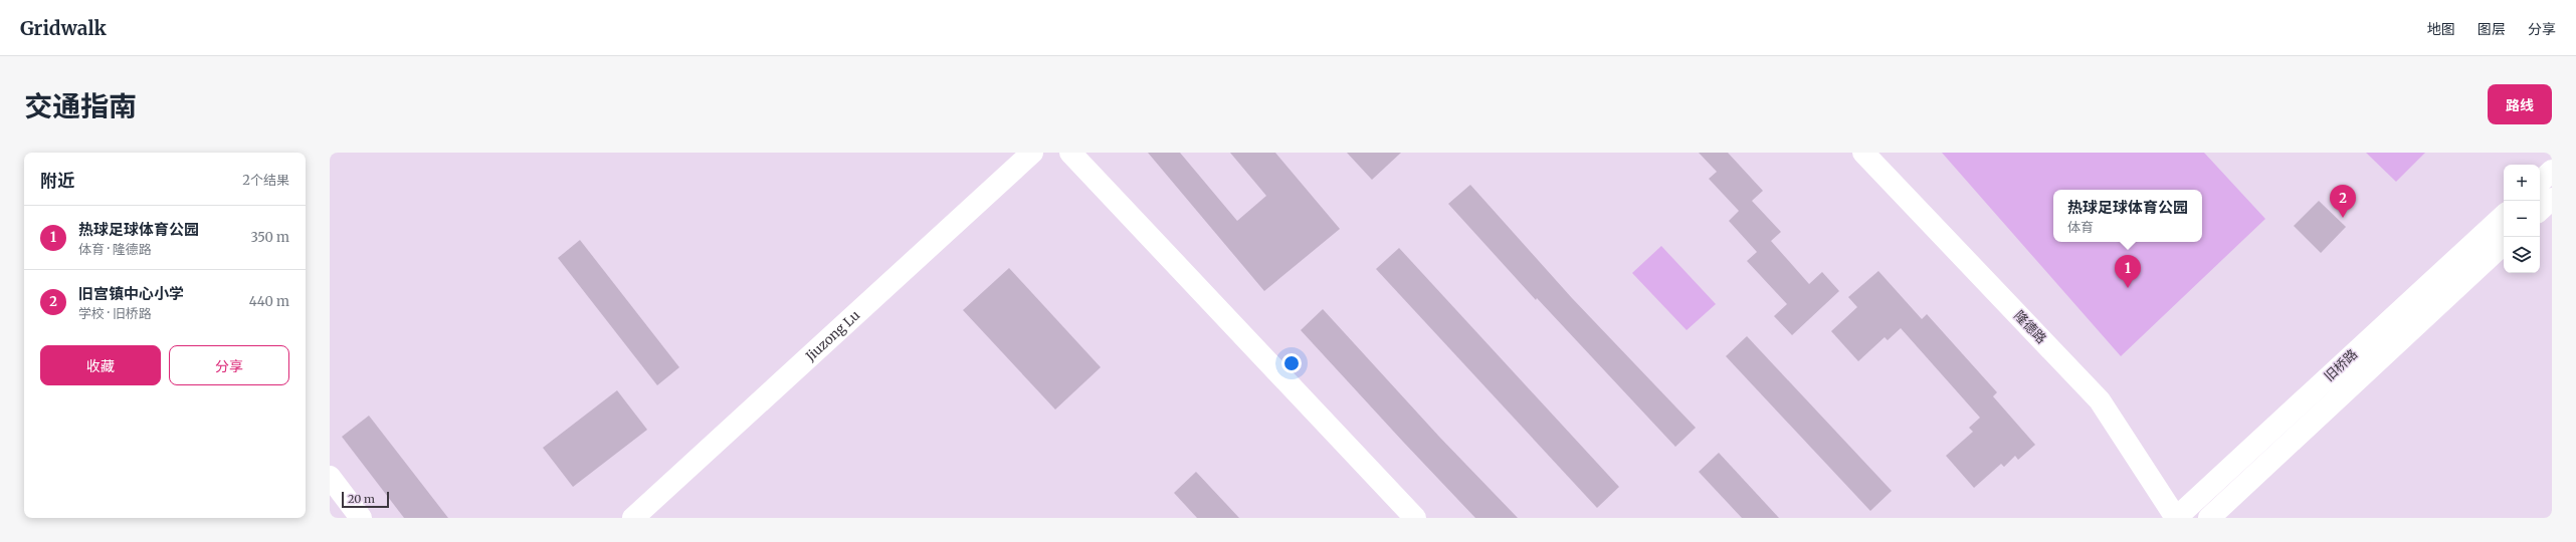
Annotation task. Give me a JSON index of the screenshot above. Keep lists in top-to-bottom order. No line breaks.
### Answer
{"streets":{"street":["隆德路","Jiuzong Lu","旧桥路"]},"crossings":[["隆德路","旧桥路"]],"scale_bar":"20 m","page":{"header":"Gridwalk","nav":["地图","图层","分享"],"title":"交通指南","buttons":["路线",["收藏","分享"]],"heading":["附近","2个结果"],"map_buttons":["+","−"],"pins":["2","1"],"popup":["热球足球体育公园","体育"],"list":[{"mark":"1","name":"热球足球体育公园","note":"体育 · 隆德路","value":"350 m"},{"mark":"2","name":"旧宫镇中心小学","note":"学校 · 旧桥路","value":"440 m"}],"scale":"20 m"}}
